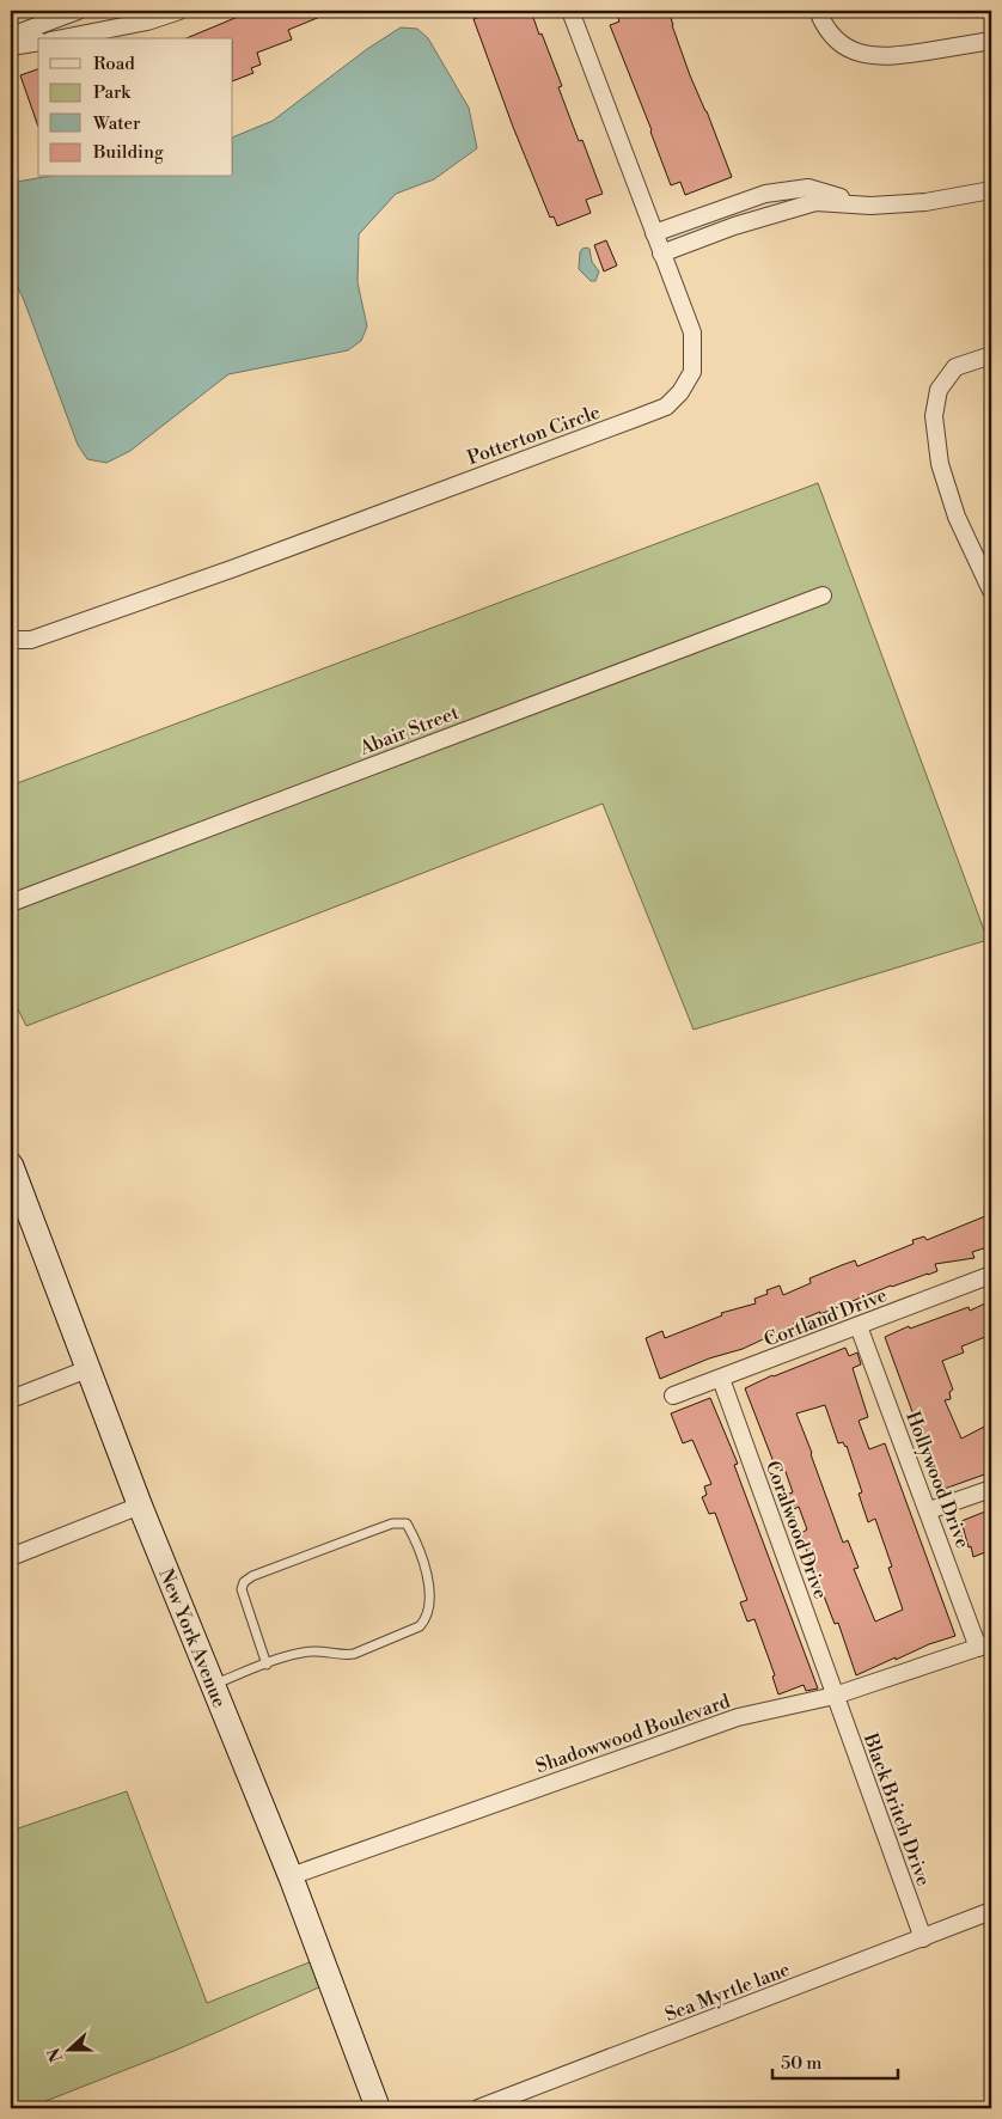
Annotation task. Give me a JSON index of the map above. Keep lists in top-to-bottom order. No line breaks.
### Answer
{"streets":{"street":["Potterton Circle","Abair Street","Cortland Drive","Hollywood Drive","Coralwood Drive","New York Avenue","Shadowwood Boulevard","Black Britch Drive","Sea Myrtle lane"]},"crossings":[["Cortland Drive","Hollywood Drive"],["Cortland Drive","Coralwood Drive"],["Hollywood Drive","Shadowwood Boulevard"],["Coralwood Drive","Shadowwood Boulevard"],["Coralwood Drive","Black Britch Drive"],["New York Avenue","Shadowwood Boulevard"],["Shadowwood Boulevard","Black Britch Drive"],["Black Britch Drive","Sea Myrtle lane"]],"legend":["Road","Park","Water","Building"],"scale_bar":"50 m","north":"left"}
